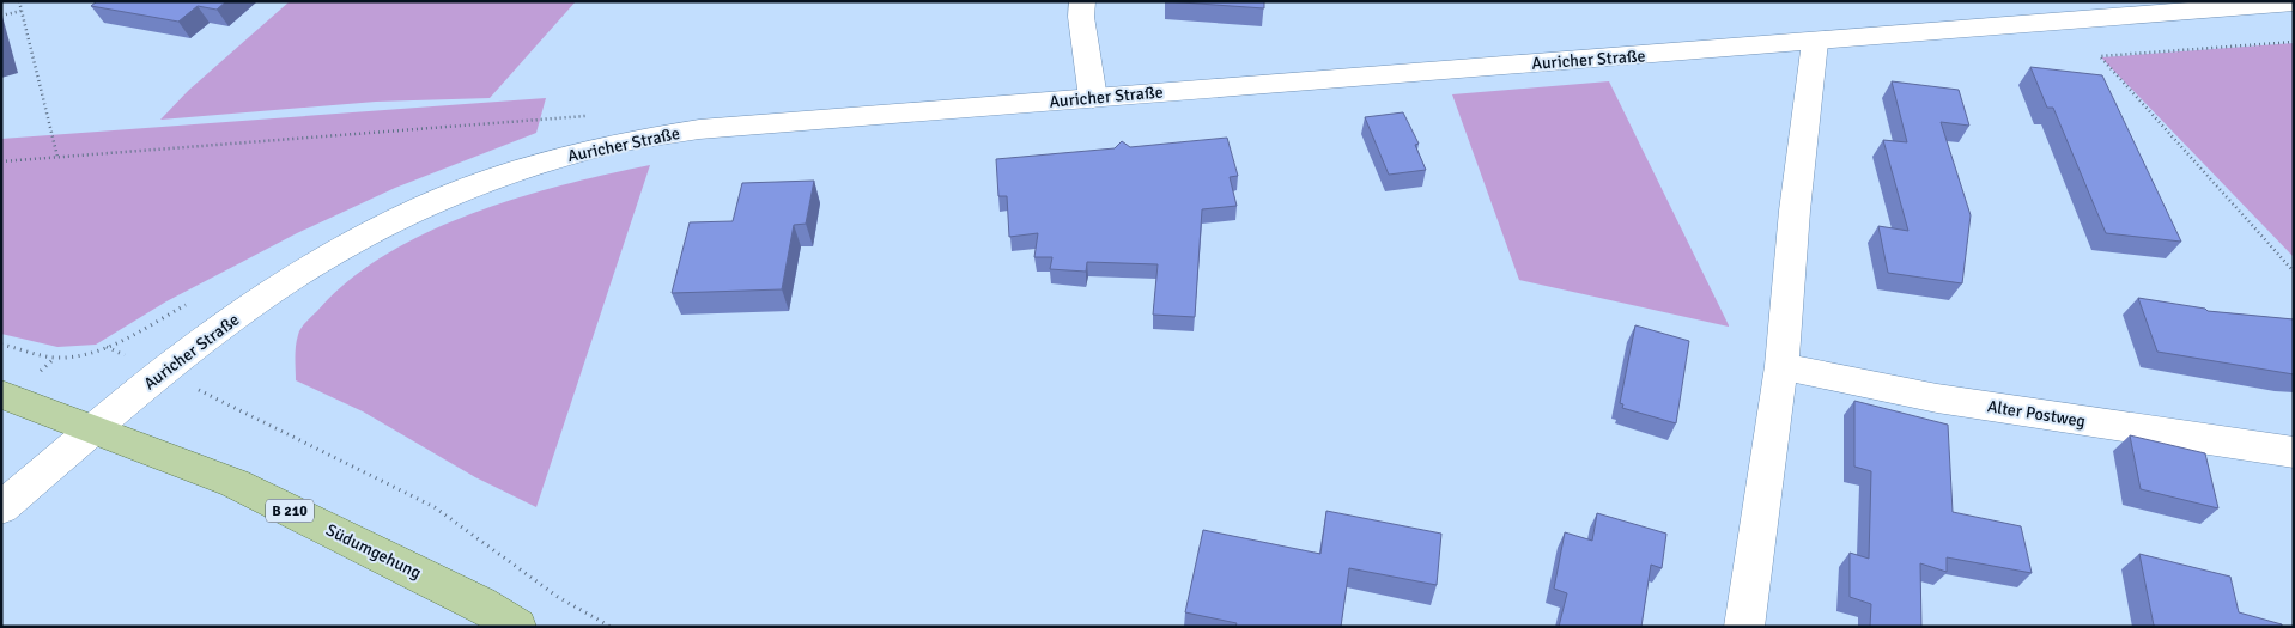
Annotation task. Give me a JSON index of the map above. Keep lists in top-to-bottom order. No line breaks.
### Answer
{"streets":{"main road":["B 210","Südumgehung"],"street":["Auricher Straße","Alter Postweg"]},"crossings":[["Auricher Straße","B 210"],["Auricher Straße","Südumgehung"],["B 210","Südumgehung"]]}
